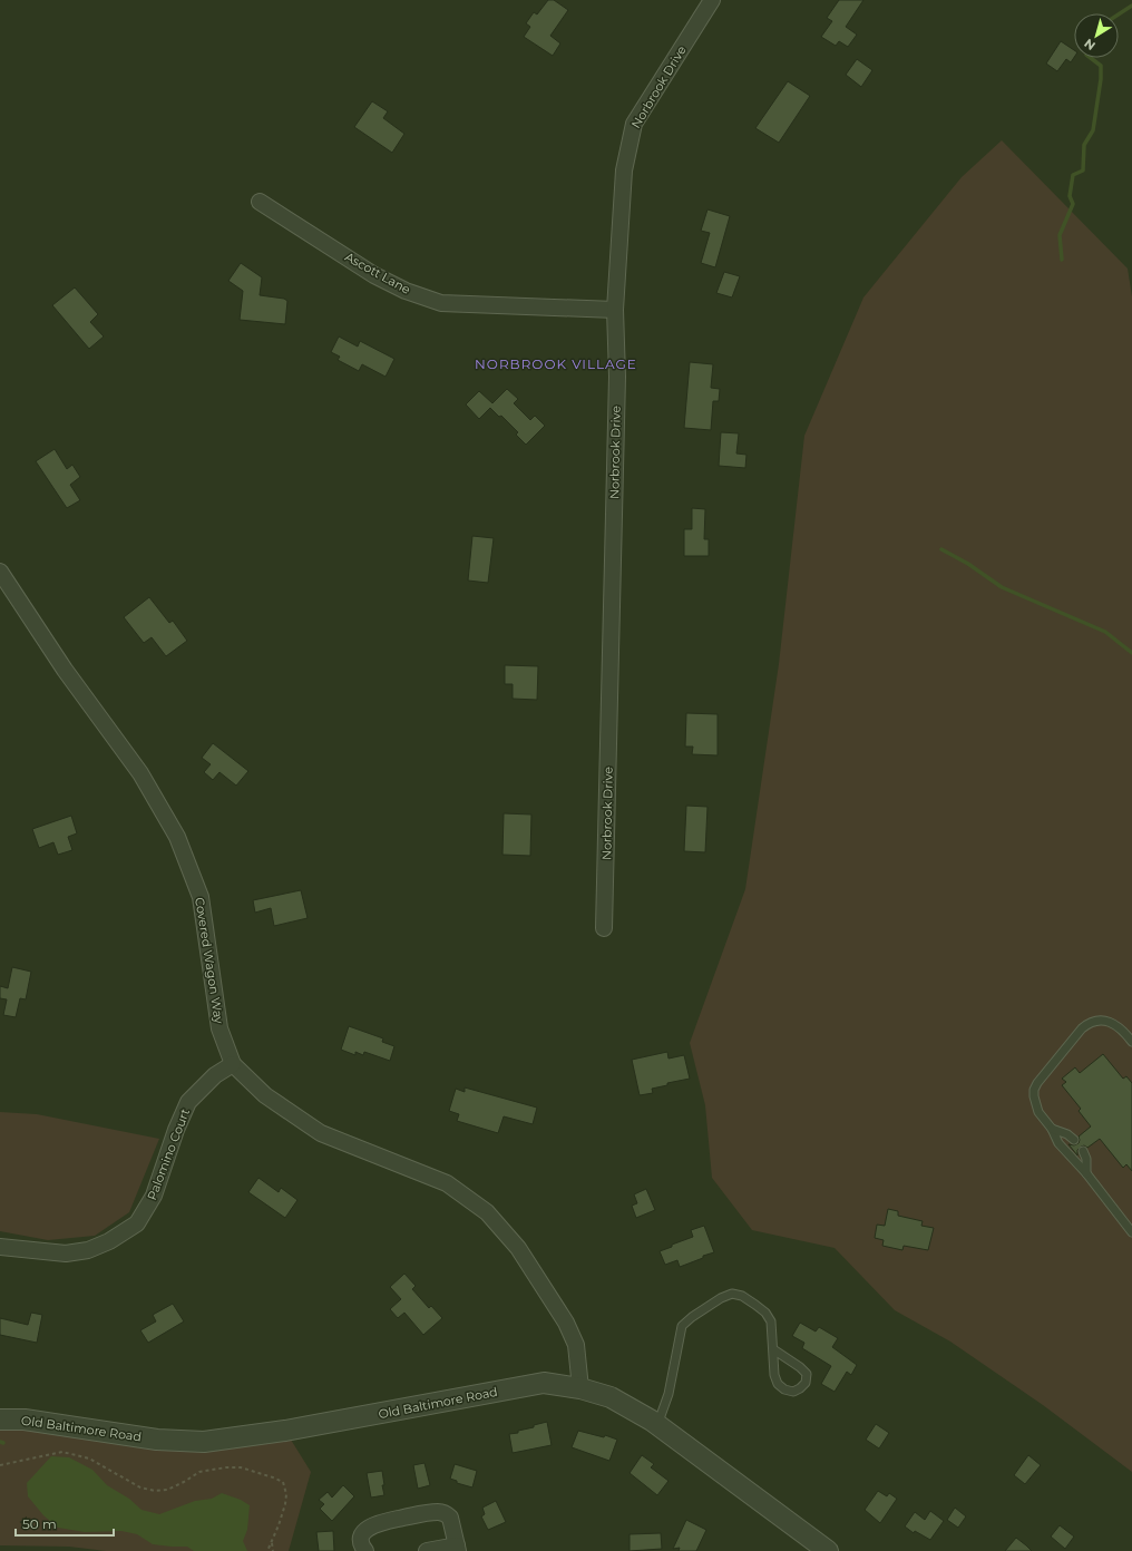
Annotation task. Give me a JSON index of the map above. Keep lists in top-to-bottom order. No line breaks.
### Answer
{"streets":{"street":["Norbrook Drive","Ascott Lane","Covered Wagon Way","Palomino Court","Old Baltimore Road"]},"crossings":[["Norbrook Drive","Ascott Lane"],["Covered Wagon Way","Palomino Court"],["Covered Wagon Way","Old Baltimore Road"]],"districts":["NORBROOK VILLAGE"],"scale_bar":"50 m","north":"bottom left"}
